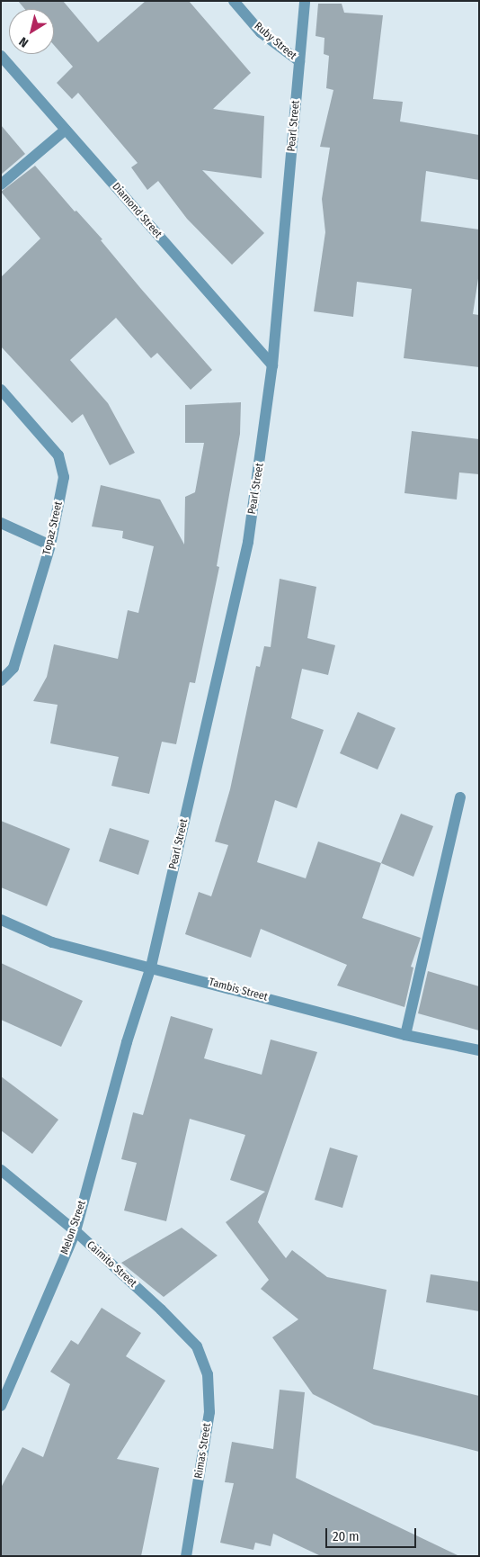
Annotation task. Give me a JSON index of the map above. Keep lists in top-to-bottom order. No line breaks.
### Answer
{"streets":{"street":["Ruby Street","Pearl Street","Diamond Street","Topaz Street","Tambis Street","Melon Street","Caimito Street","Rimas Street"]},"crossings":[["Ruby Street","Pearl Street"],["Pearl Street","Diamond Street"],["Pearl Street","Tambis Street"],["Pearl Street","Melon Street"],["Melon Street","Caimito Street"],["Caimito Street","Rimas Street"]],"scale_bar":"20 m","north":"bottom left"}
